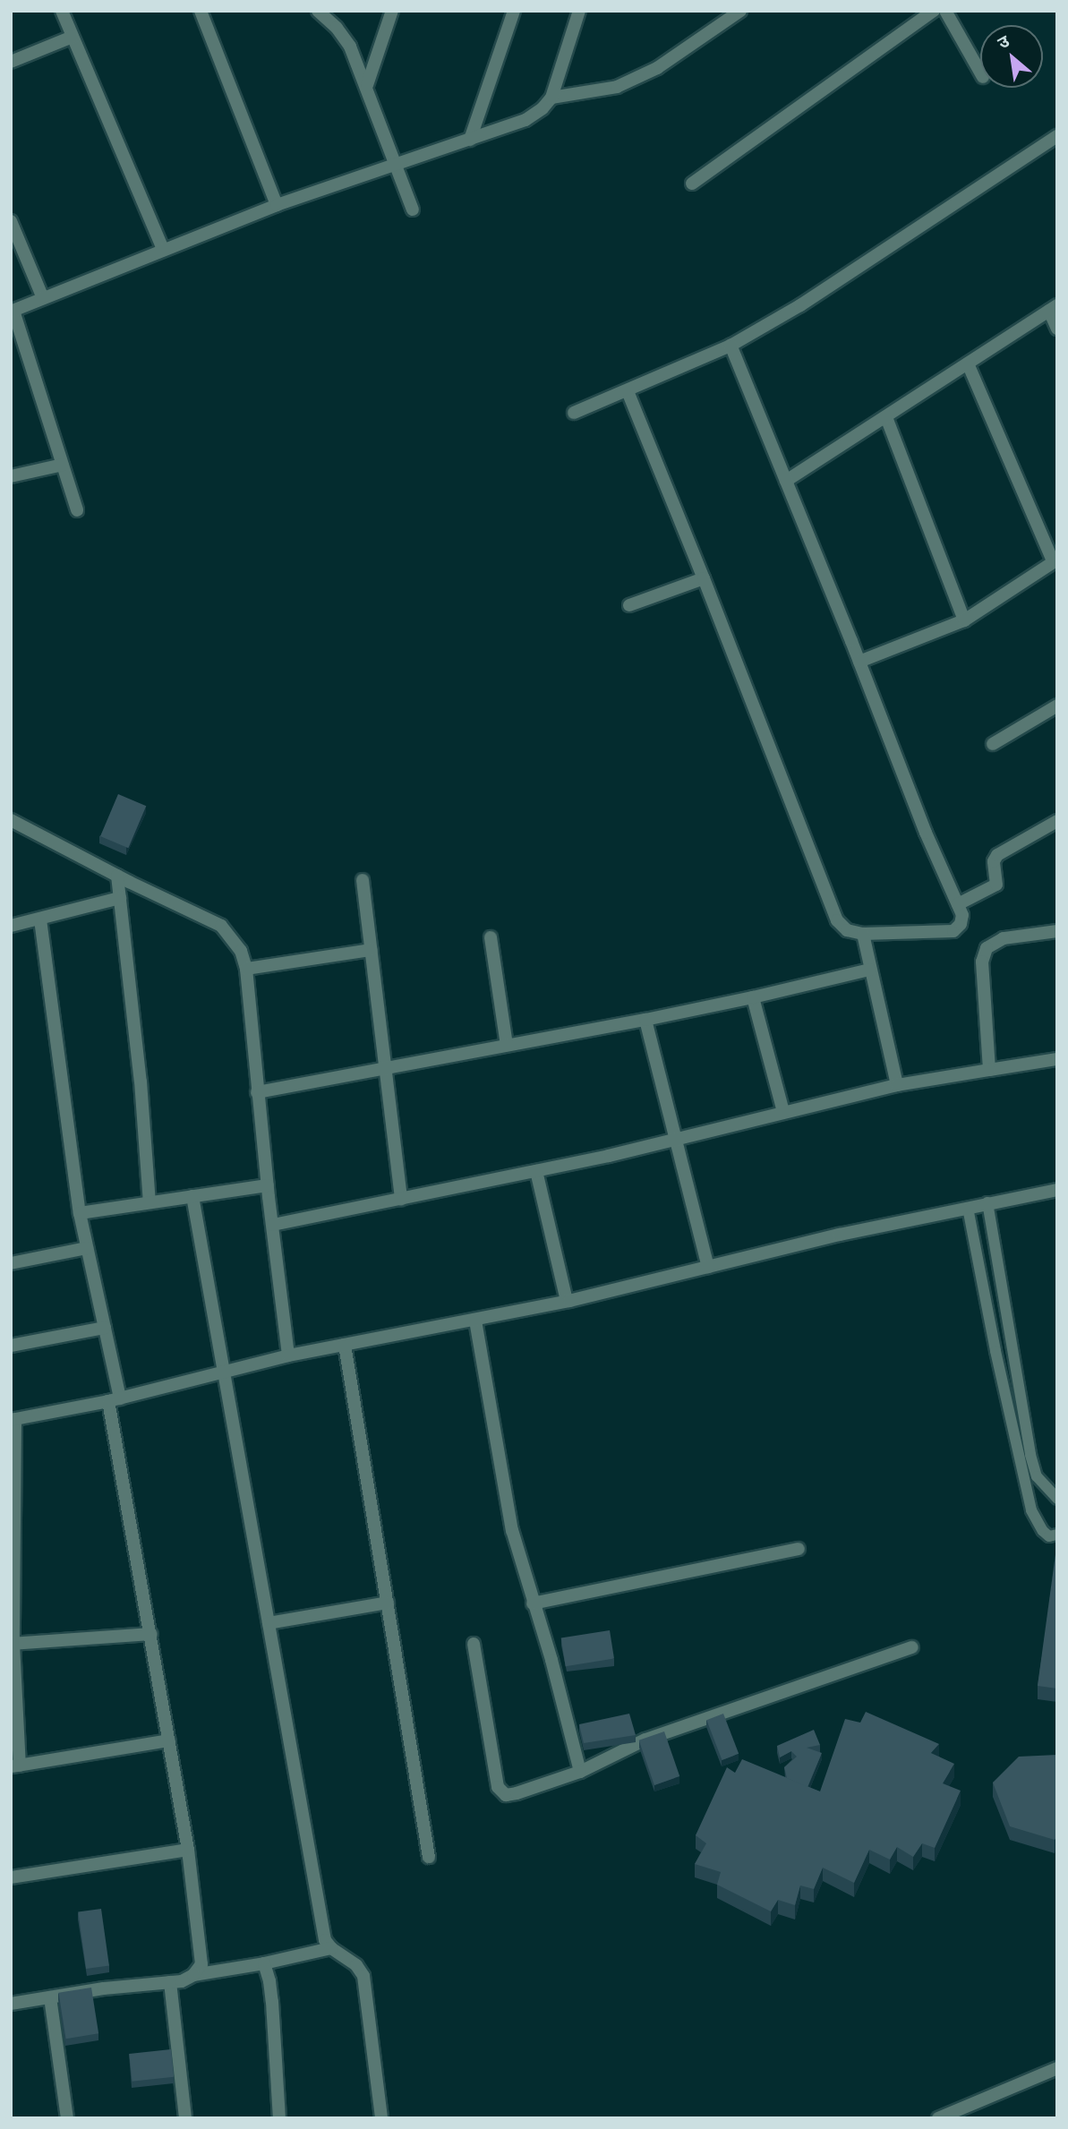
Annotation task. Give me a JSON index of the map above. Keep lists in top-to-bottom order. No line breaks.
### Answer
{"north":"top left"}
